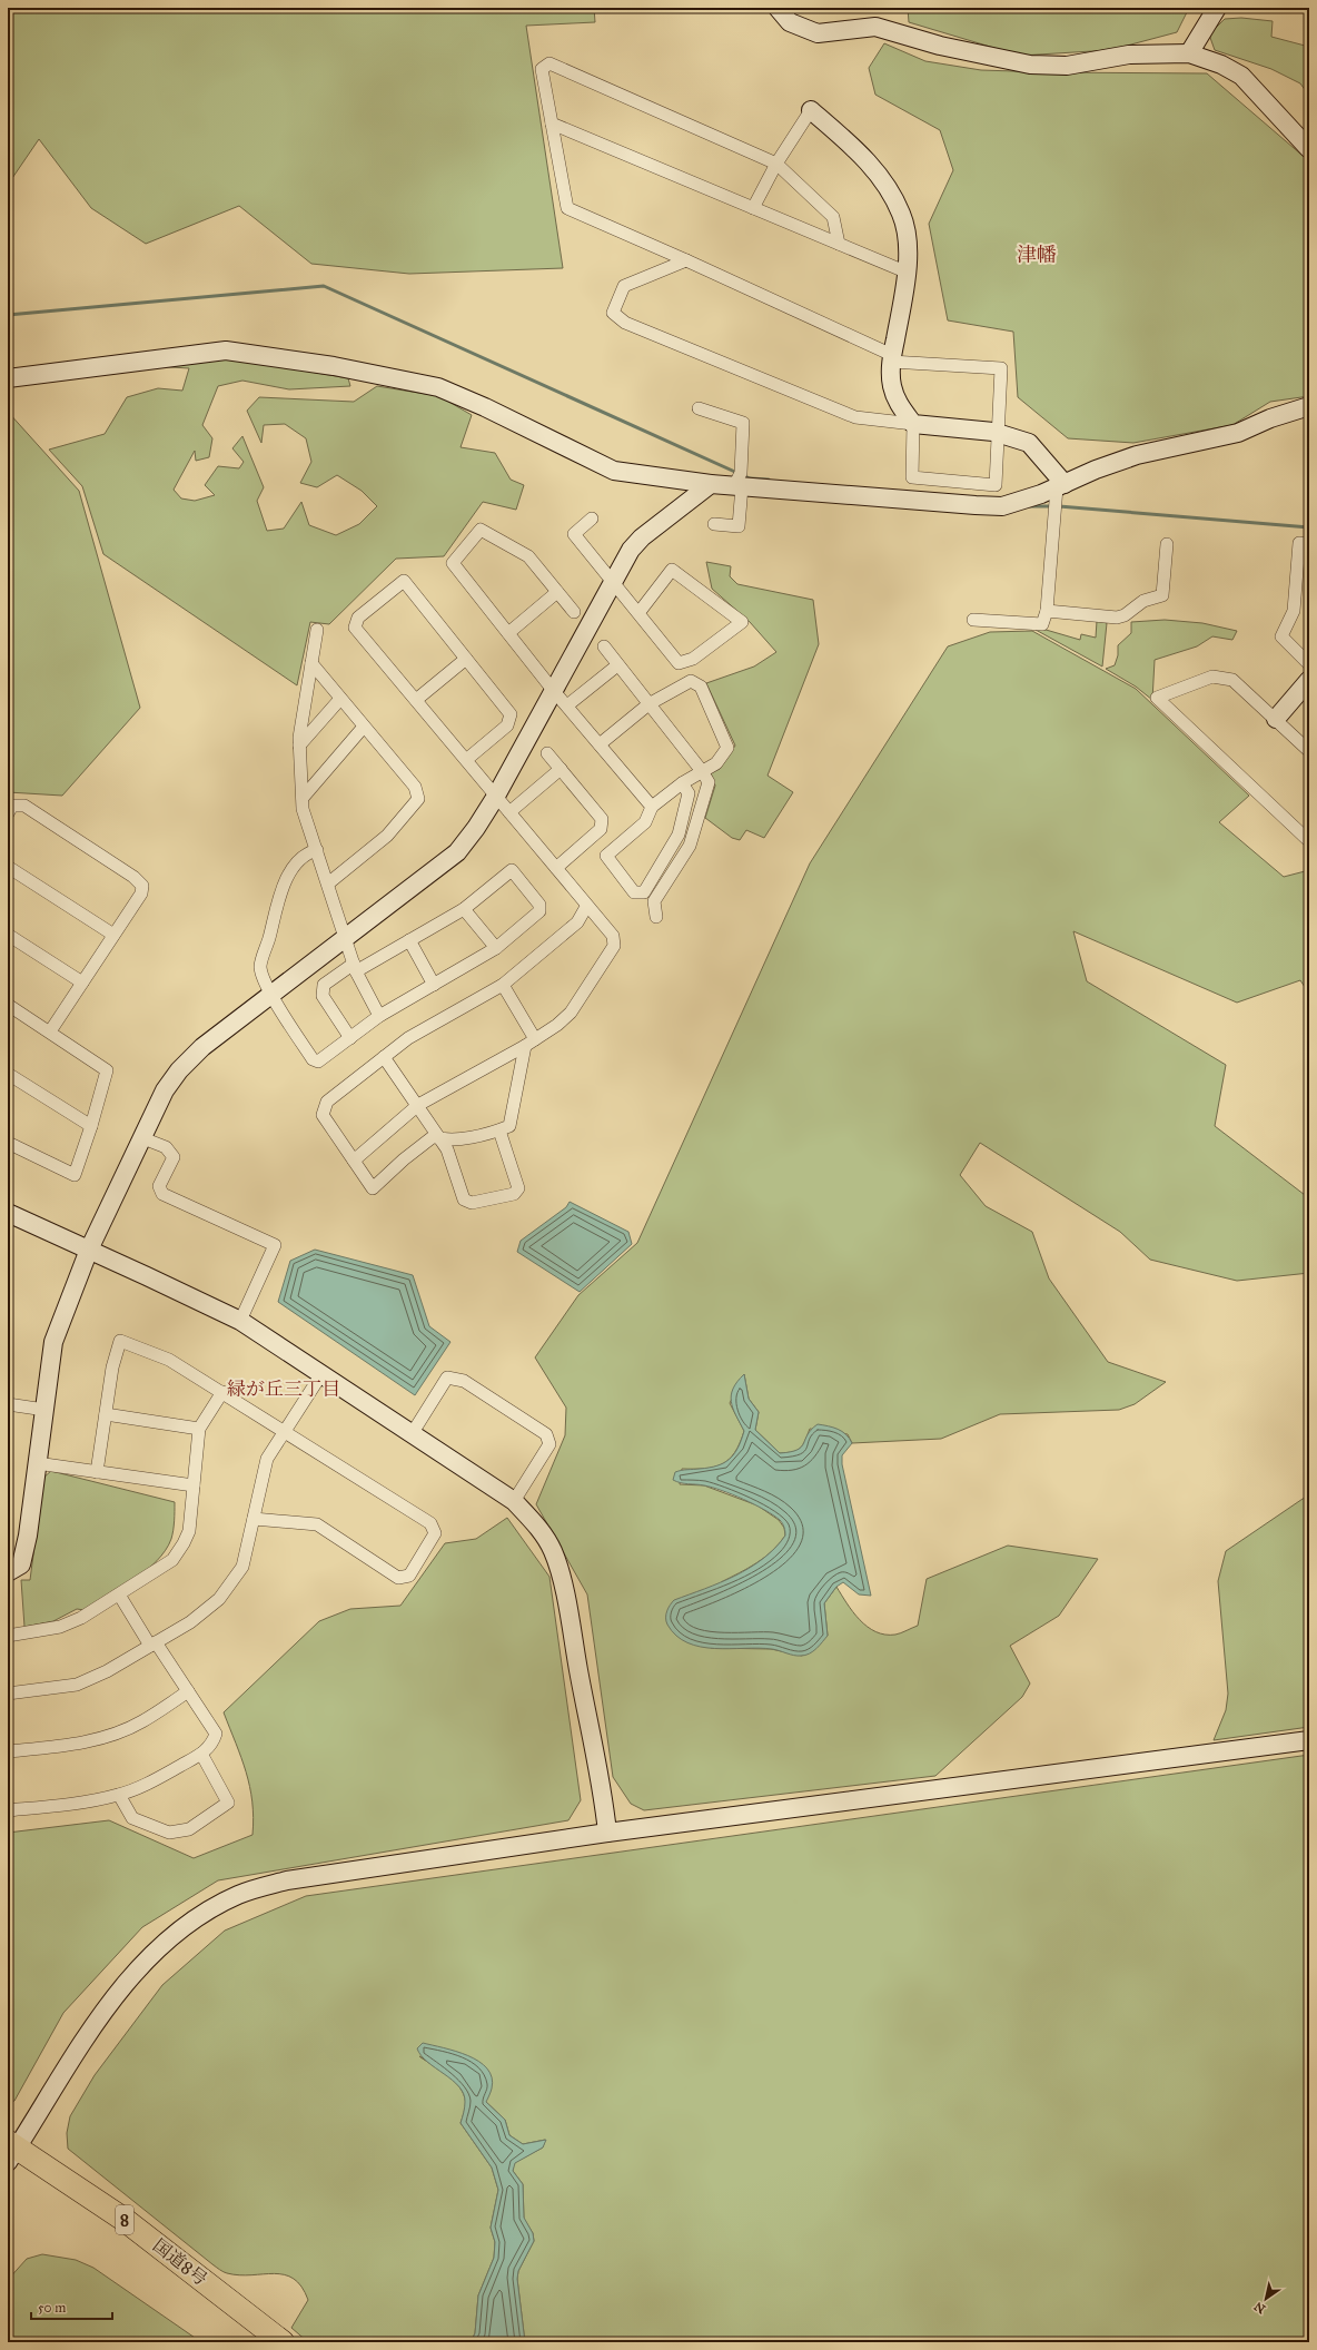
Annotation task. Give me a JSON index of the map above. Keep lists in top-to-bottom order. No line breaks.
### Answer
{"streets":{"highway":["8","国道8号"]},"crossings":[["8","国道8号"]],"districts":["津幡","緑が丘三丁目"],"scale_bar":"50 m","north":"bottom left"}
